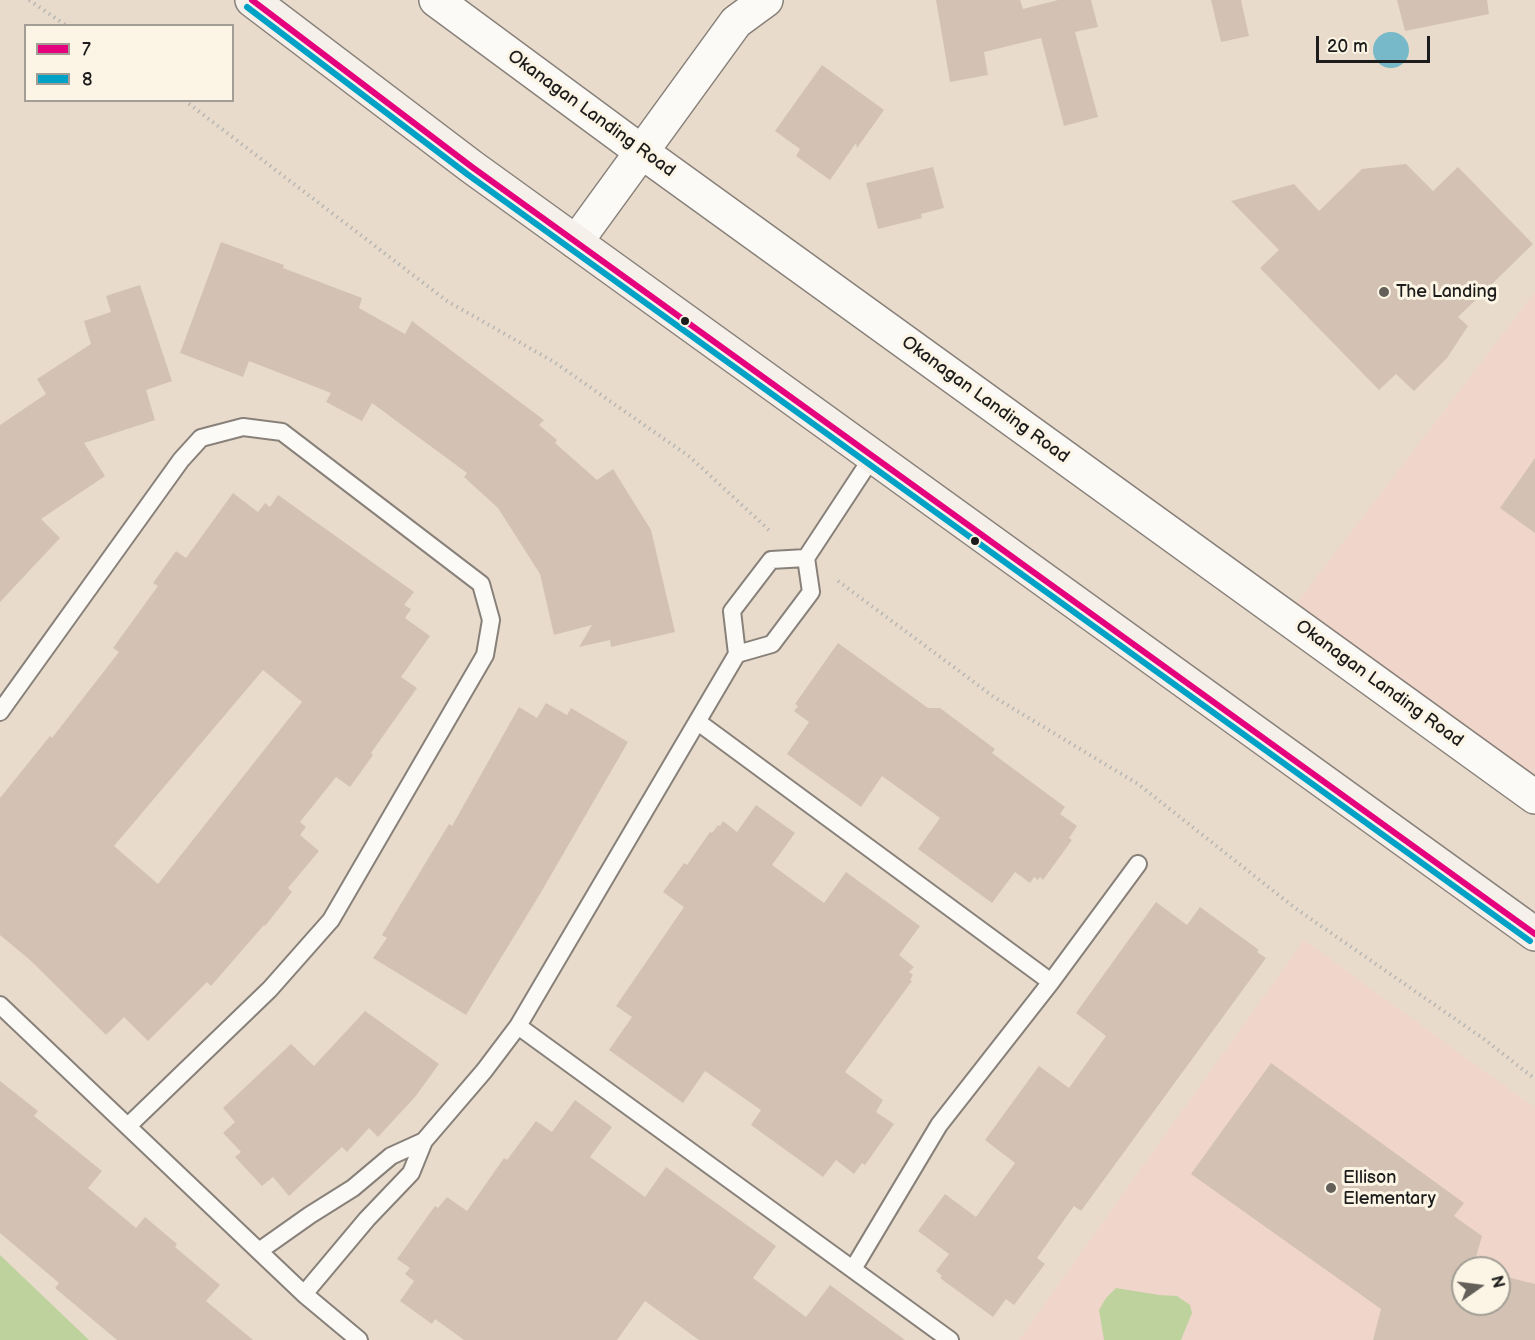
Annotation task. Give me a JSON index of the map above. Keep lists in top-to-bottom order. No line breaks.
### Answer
{"streets":{"street":["Okanagan Landing Road"]},"places":["The Landing","Ellison Elementary"],"lines":["transit line 7","transit line 8"],"legend":["7","8"],"scale_bar":"20 m","north":"right"}
